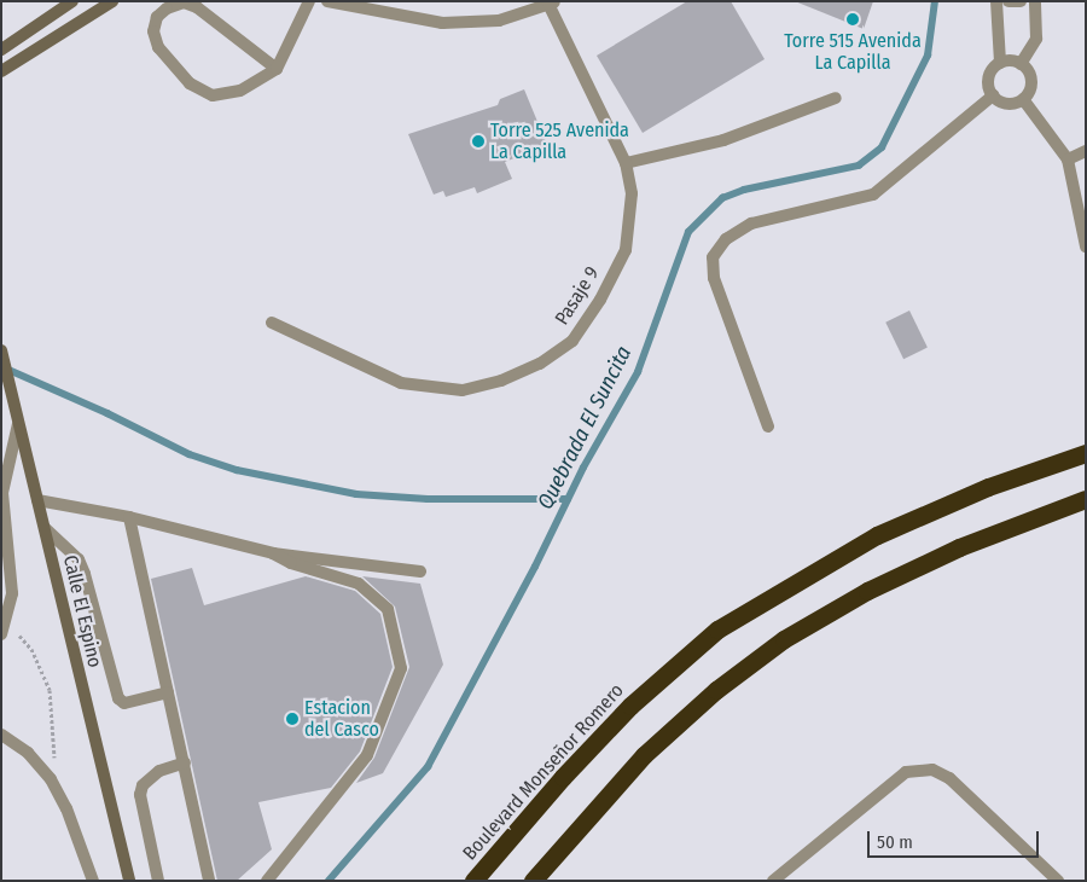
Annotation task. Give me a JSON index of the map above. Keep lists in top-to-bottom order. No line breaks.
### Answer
{"streets":{"highway":["Boulevard Monseñor Romero"],"street":["Pasaje 9","Calle El Espino"]},"water":["Quebrada El Suncita"],"places":["Torre 515 Avenida La Capilla","Torre 525 Avenida La Capilla","Estacion del Casco"],"scale_bar":"50 m"}
